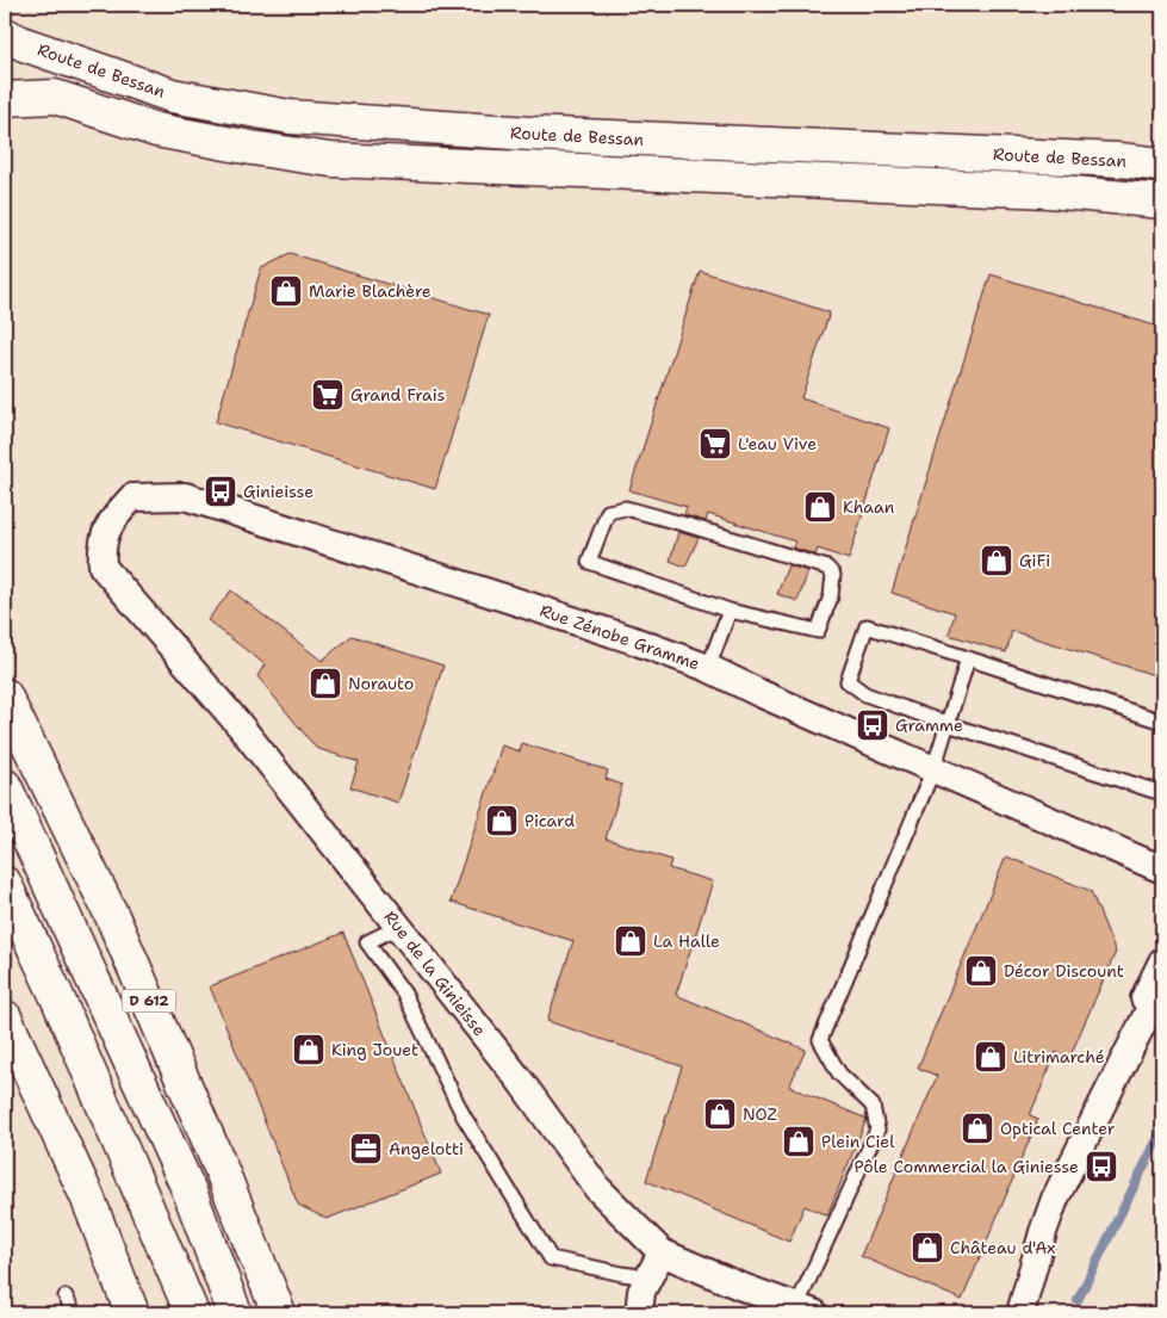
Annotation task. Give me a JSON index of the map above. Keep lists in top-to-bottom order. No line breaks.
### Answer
{"streets":{"main road":["Route de Bessan","D 612"],"street":["Rue Zénobe Gramme","Rue de la Ginieisse"]},"crossings":[["Rue Zénobe Gramme","Rue de la Ginieisse"]],"places":{"shop":["Marie Blachère","Khaan","GiFi","Norauto","Picard","La Halle","Décor Discount","King Jouet","Litrimarché","NOZ","Optical Center","Plein Ciel","Château d'Ax"],"supermarket":["Grand Frais","L'eau Vive"],"bus stop":["Ginieisse","Gramme","Pôle Commercial la Giniesse"],"office":["Angelotti"]}}
